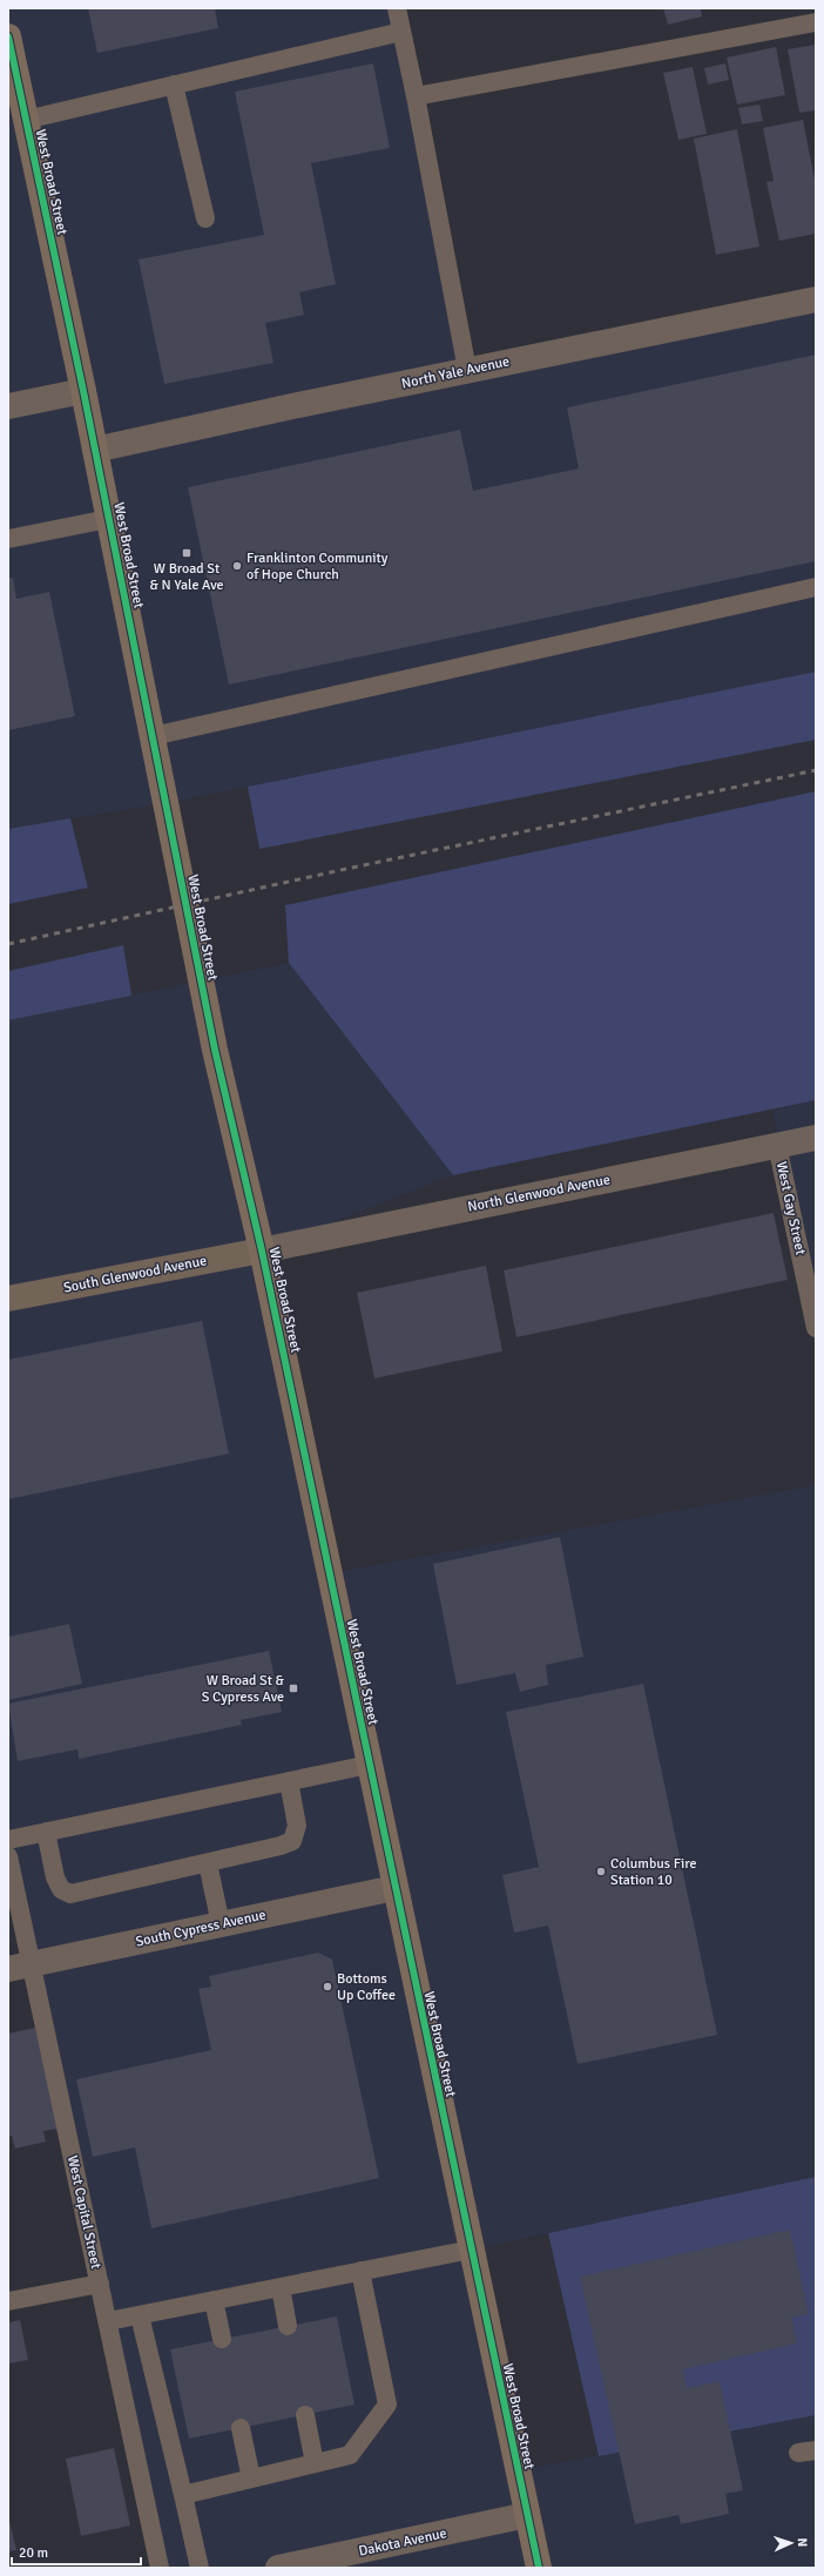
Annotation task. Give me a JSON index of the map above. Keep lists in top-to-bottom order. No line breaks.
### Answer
{"streets":{"main road":["West Broad Street"],"street":["North Yale Avenue","North Glenwood Avenue","South Glenwood Avenue","South Cypress Avenue","Dakota Avenue"],"lane":["West Gay Street","West Capital Street"]},"crossings":[["West Broad Street","North Yale Avenue"],["West Broad Street","North Glenwood Avenue"],["West Broad Street","South Glenwood Avenue"],["West Broad Street","South Cypress Avenue"],["West Broad Street","Dakota Avenue"],["North Glenwood Avenue","West Gay Street"],["North Glenwood Avenue","South Glenwood Avenue"],["South Cypress Avenue","West Capital Street"]],"places":{"transit":["W Broad St & N Yale Ave","W Broad St & S Cypress Ave"],"other":["Franklinton Community of Hope Church","Columbus Fire Station 10","Bottoms Up Coffee"]},"scale_bar":"20 m","north":"right"}
